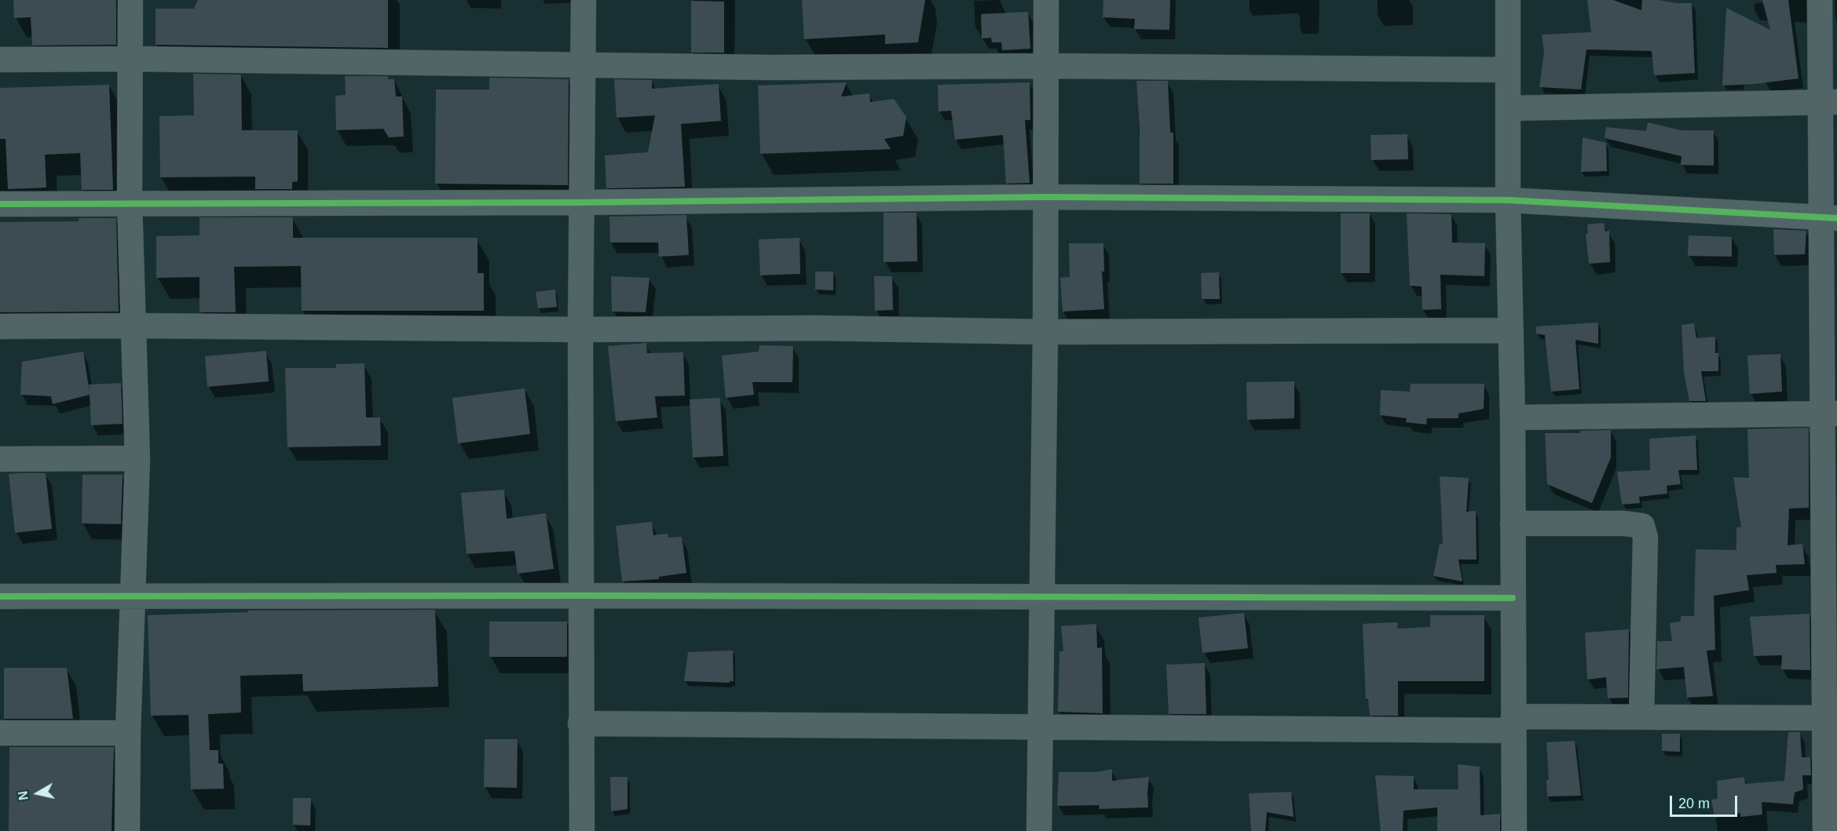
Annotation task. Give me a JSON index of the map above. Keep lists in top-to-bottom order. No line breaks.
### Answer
{"scale_bar":"20 m","north":"left"}
